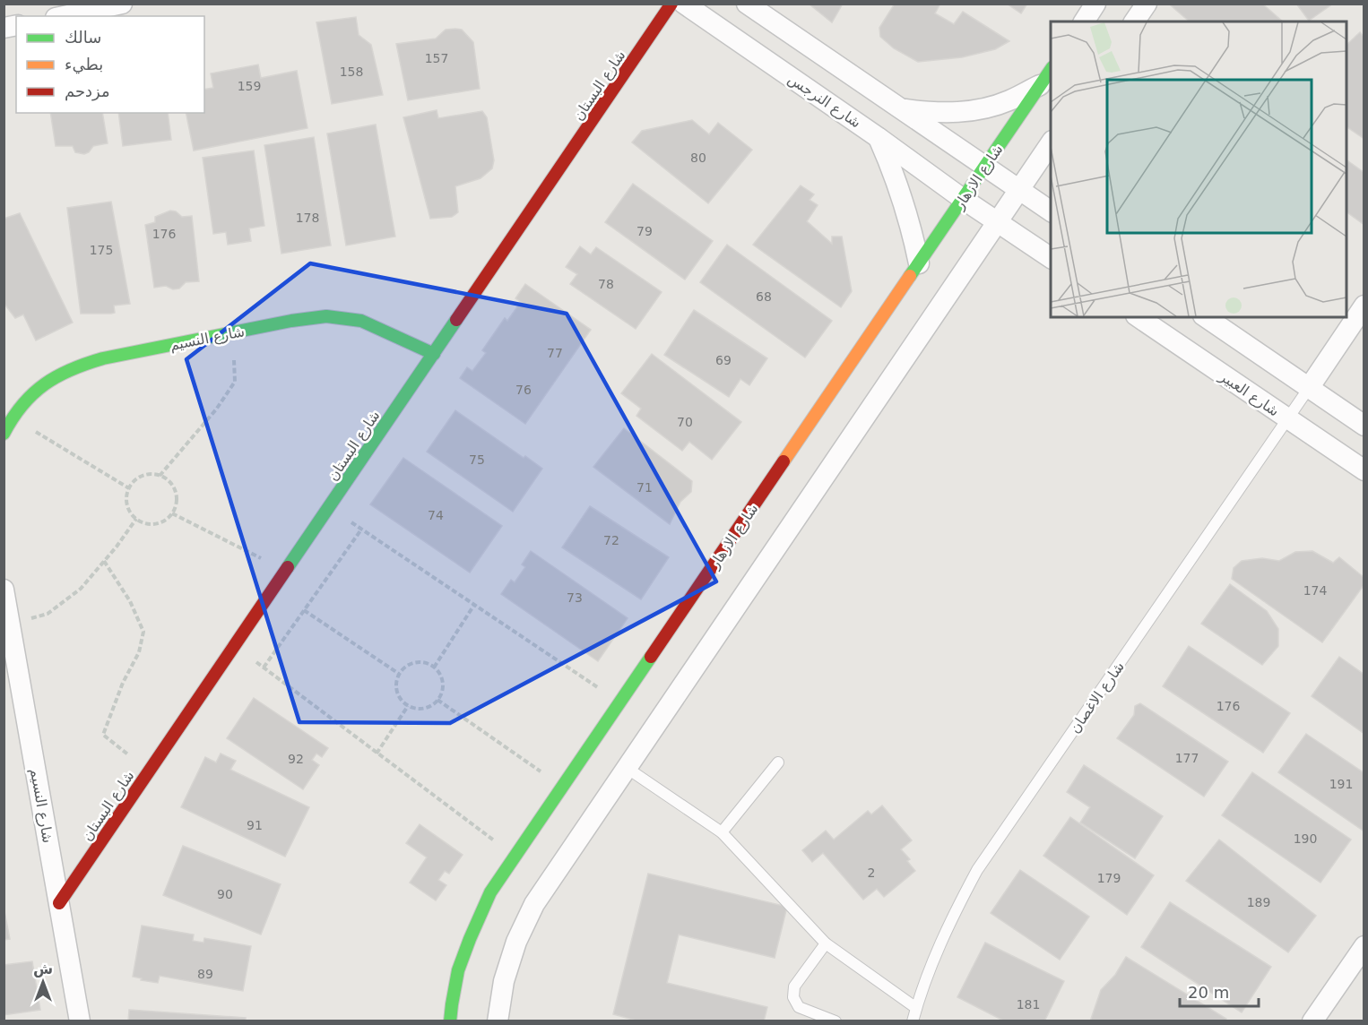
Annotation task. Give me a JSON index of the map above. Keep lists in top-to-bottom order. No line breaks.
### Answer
{"streets":{"street":["شارع البستان","شارع النرجس","شارع الازهار","شارع النسيم","شارع العبير"],"lane":["شارع الاغصان"]},"crossings":[["شارع البستان","شارع النسيم"],["شارع النرجس","شارع الازهار"],["شارع العبير","شارع الاغصان"]],"house_numbers":["157","158","159","80","178","79","176","175","78","68","77","69","76","70","75","71","74","72","174","73","176","177","92","191","91","190","2","179","90","189","89","181"],"legend":["سالك","بطيء","مزدحم"],"scale_bar":"20 m","north":"top"}
